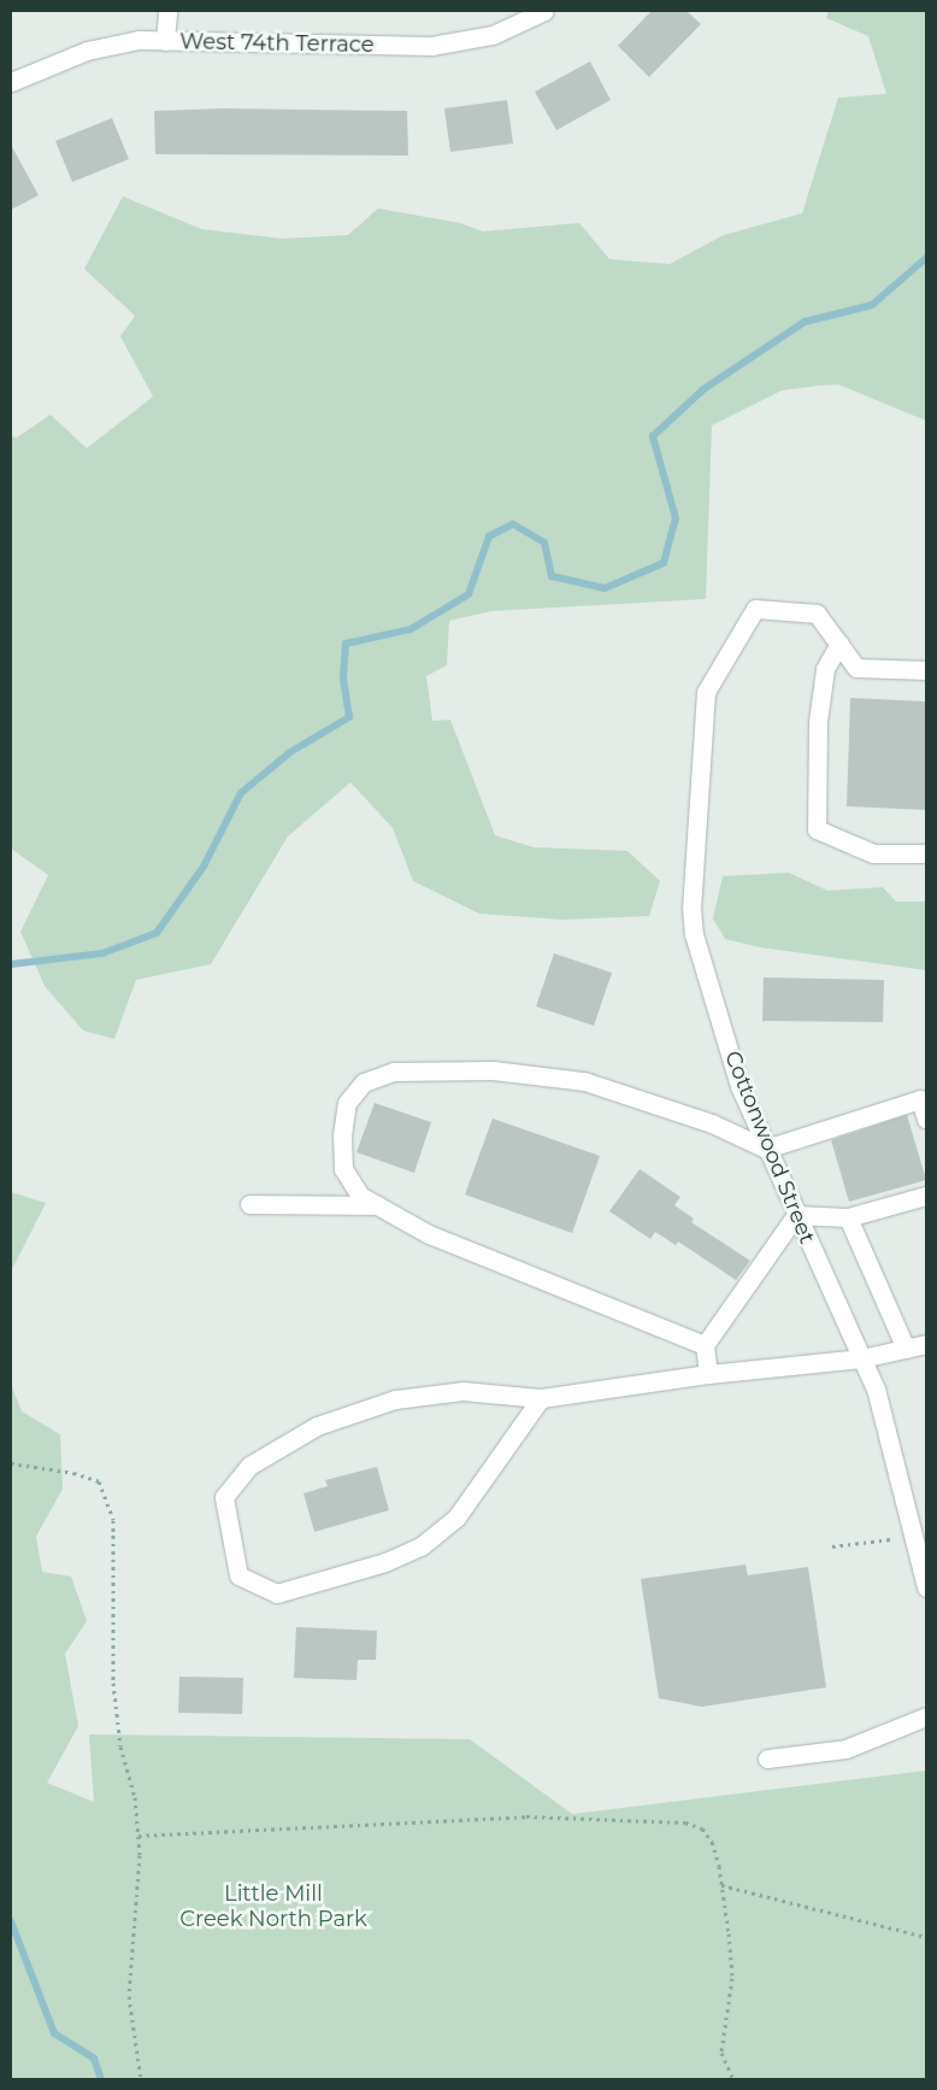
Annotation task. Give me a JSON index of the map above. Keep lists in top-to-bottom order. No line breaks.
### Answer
{"streets":{"street":["West 74th Terrace","Cottonwood Street"]},"parks":["Little Mill Creek North Park"]}
